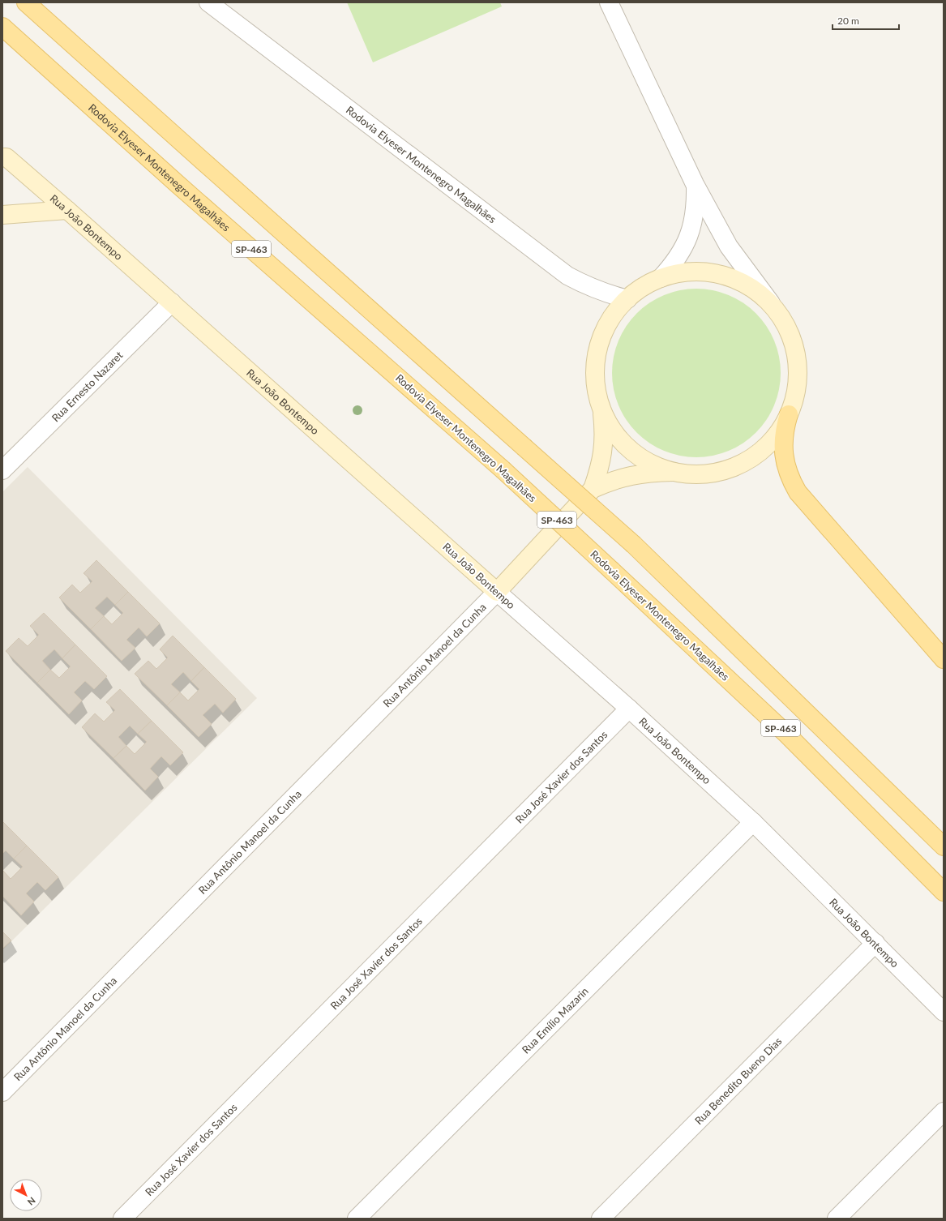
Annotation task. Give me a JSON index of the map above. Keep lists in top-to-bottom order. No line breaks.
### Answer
{"streets":{"main road":["Rodovia Elyeser Montenegro Magalhães","SP-463"],"street":["Rua João Bontempo","Rua Ernesto Nazaret","Rua Antônio Manoel da Cunha","Rua José Xavier dos Santos","Rua Emílio Mazarin","Rua Benedito Bueno Dias"]},"crossings":[["Rua João Bontempo","Rua Ernesto Nazaret"],["Rua João Bontempo","Rua Antônio Manoel da Cunha"],["Rua João Bontempo","Rua José Xavier dos Santos"],["Rua João Bontempo","Rua Emílio Mazarin"],["Rua João Bontempo","Rua Benedito Bueno Dias"]],"scale_bar":"20 m","north":"bottom right"}
